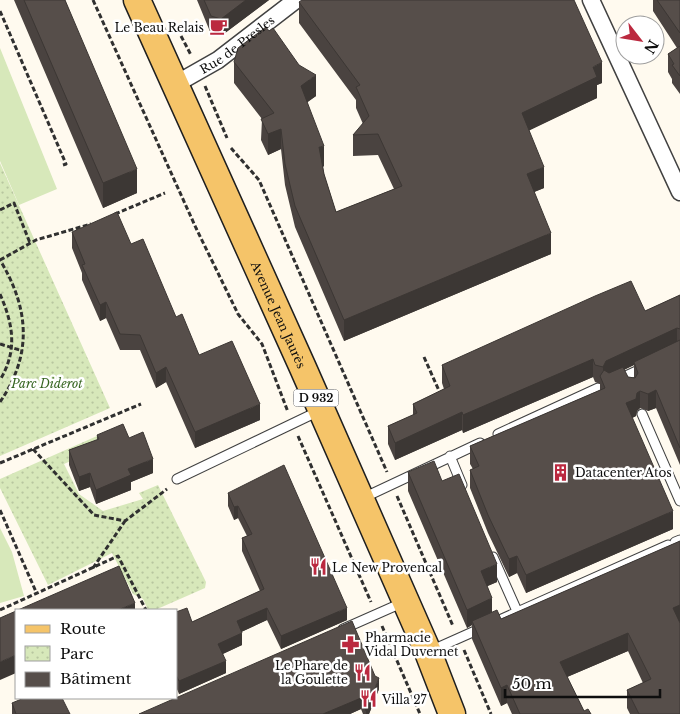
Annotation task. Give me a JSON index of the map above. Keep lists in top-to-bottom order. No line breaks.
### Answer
{"streets":{"main road":["Avenue Jean Jaurès","D 932"],"street":["Rue de Presles"]},"crossings":[["Rue de Presles","Avenue Jean Jaurès"]],"parks":["Parc Diderot"],"places":{"cafe":["Le Beau Relais"],"building":["Datacenter Atos"],"restaurant":["Le New Provencal","Le Phare de la Goulette","Villa 27"],"pharmacy":["Pharmacie Vidal Duvernet"]},"legend":["Route","Parc","Bâtiment"],"scale_bar":"50 m","north":"bottom right"}
